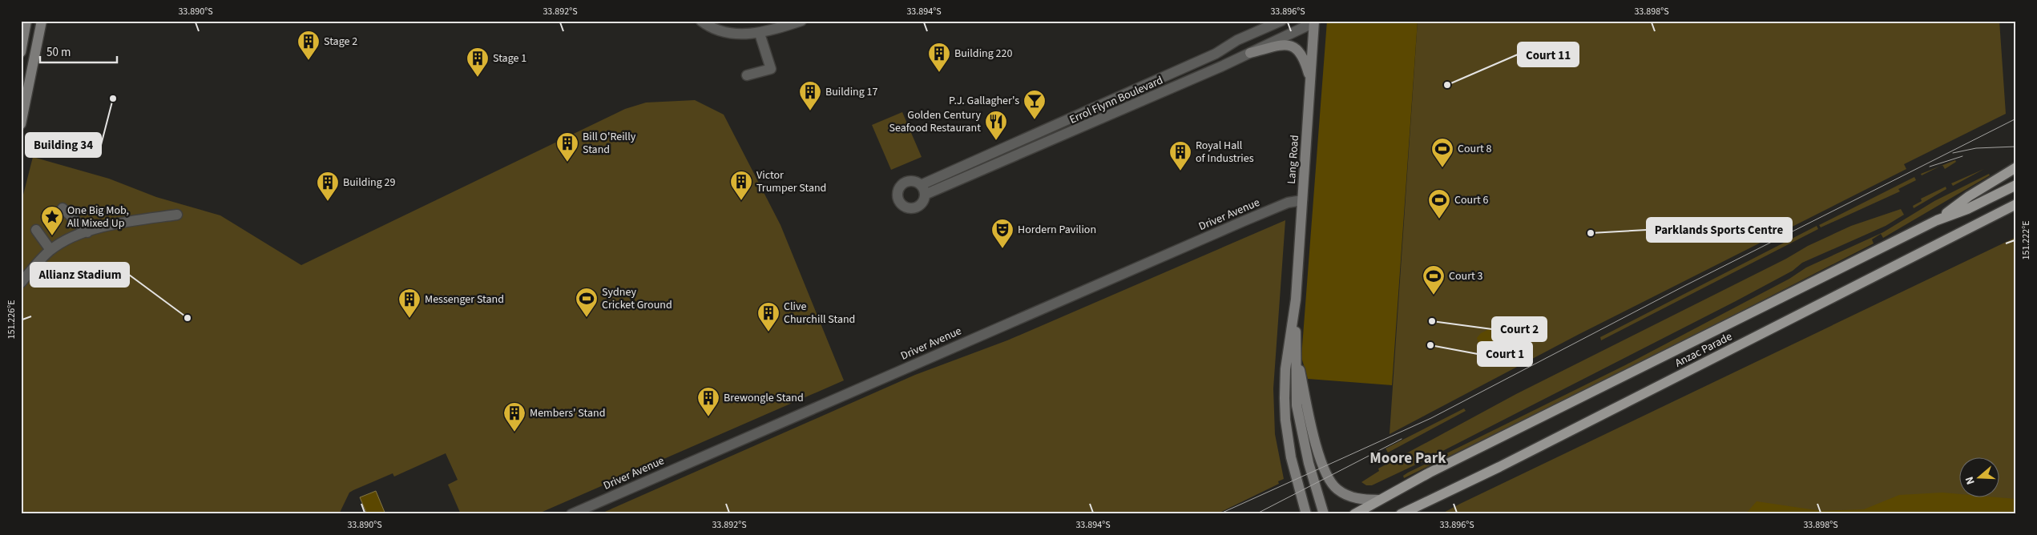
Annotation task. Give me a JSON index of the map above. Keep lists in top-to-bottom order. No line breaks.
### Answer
{"streets":{"main road":["Anzac Parade"],"street":["Errol Flynn Boulevard","Lang Road","Driver Avenue"]},"crossings":[["Errol Flynn Boulevard","Lang Road"],["Lang Road","Driver Avenue"]],"districts":["Moore Park"],"places":{"building":["Stage 2","Building 220","Stage 1","Building 17","Bill O'Reilly Stand","Royal Hall of Industries","Victor Trumper Stand","Building 29","Messenger Stand","Clive Churchill Stand","Brewongle Stand","Members' Stand"],"other":["Court 11","Building 34","Parklands Sports Centre","Allianz Stadium","Court 2","Court 1"],"bar":["P.J. Gallagher's"],"restaurant":["Golden Century Seafood Restaurant"],"sports":["Court 8","Court 6","Court 3","Sydney Cricket Ground"],"place":["One Big Mob, All Mixed Up"],"theatre":["Hordern Pavilion"]},"scale_bar":"50 m","north":"left","coordinates":["33.890°S","33.892°S","33.894°S","33.896°S","33.898°S","151.222°E","151.226°E"]}
